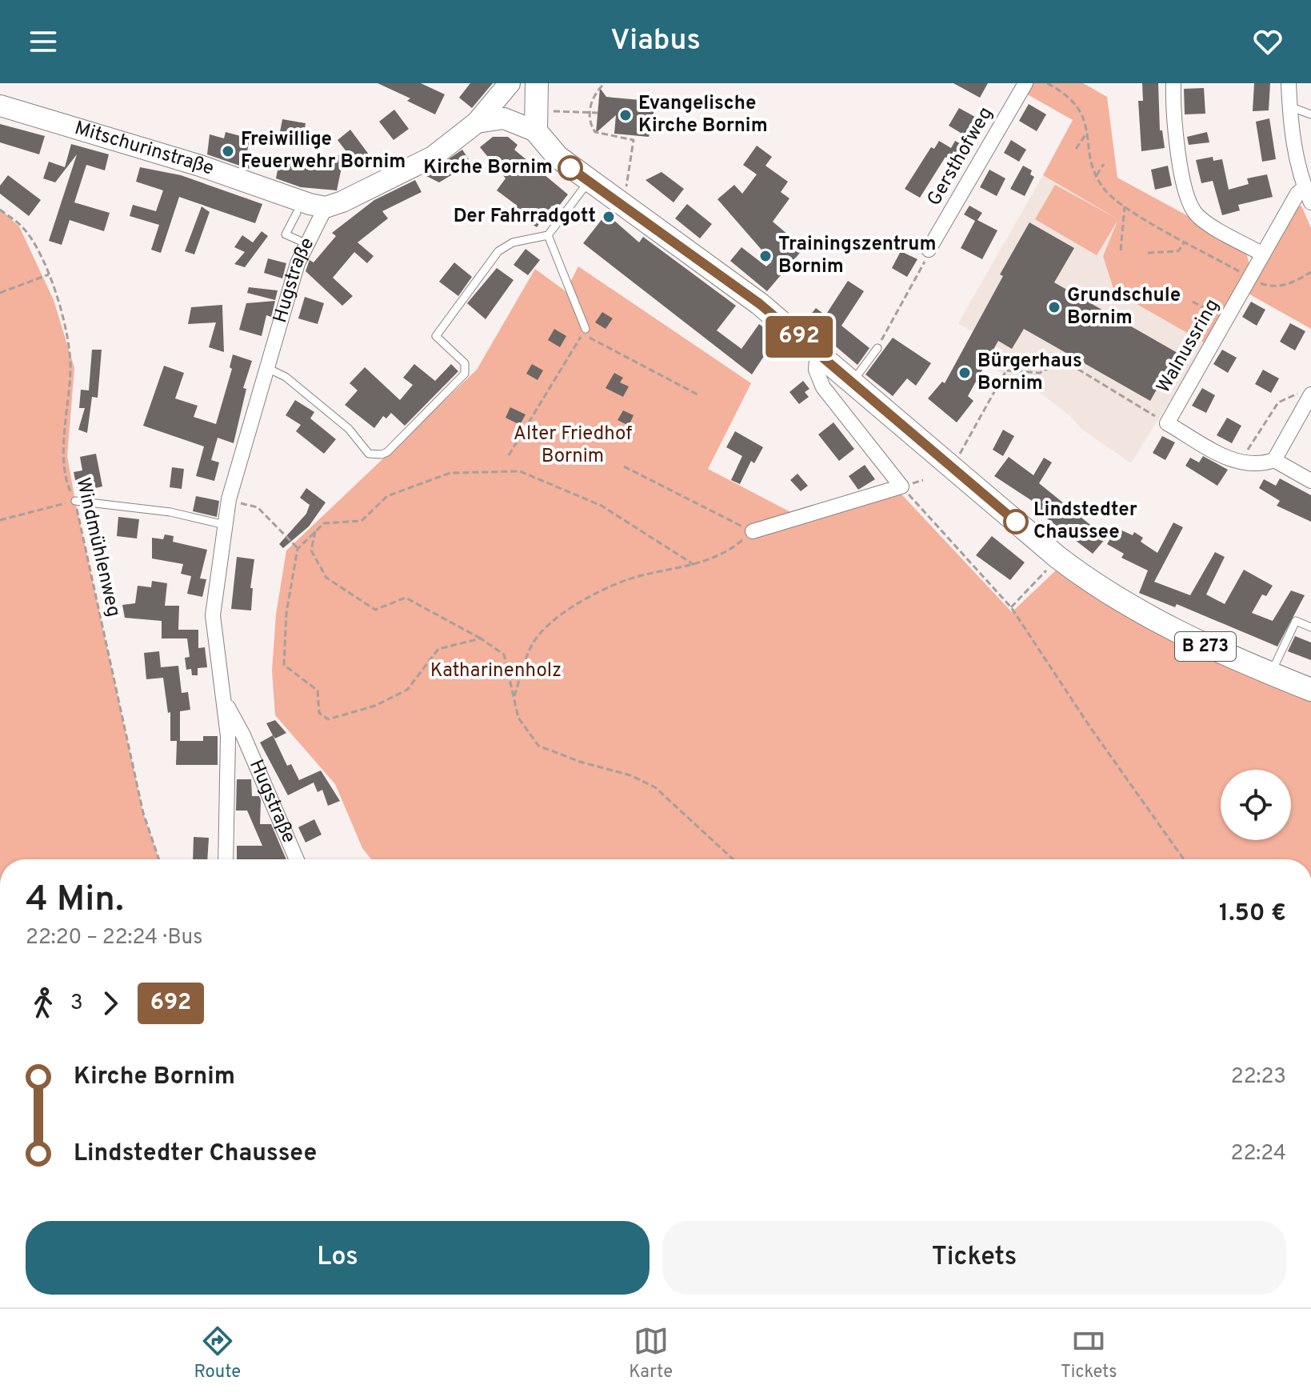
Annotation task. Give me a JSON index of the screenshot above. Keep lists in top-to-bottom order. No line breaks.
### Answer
{"streets":{"main road":["Mitschurinstraße","B 273"],"street":["Gersthofweg","Hugstraße","Walnussring"],"path":["Windmühlenweg"]},"crossings":[["Mitschurinstraße","Hugstraße"]],"parks":["Alter Friedhof Bornim","Katharinenholz"],"places":["Evangelische Kirche Bornim","Freiwillige Feuerwehr Bornim","Kirche Bornim","Der Fahrradgott","Trainingszentrum Bornim","Grundschule Bornim","Bürgerhaus Bornim","Lindstedter Chaussee"],"lines":["bus line 692"],"page":{"header":"Viabus","on_map":"692","heading":["4 Min.","22:20 – 22:24 · Bus","1.50 €"],"legs":["3","692"],"list":[{"name":"Kirche Bornim","value":"22:23"},{"name":"Lindstedter Chaussee","value":"22:24"}],"buttons":["Los","Tickets"],"tabs":["Route","Karte","Tickets"]}}
